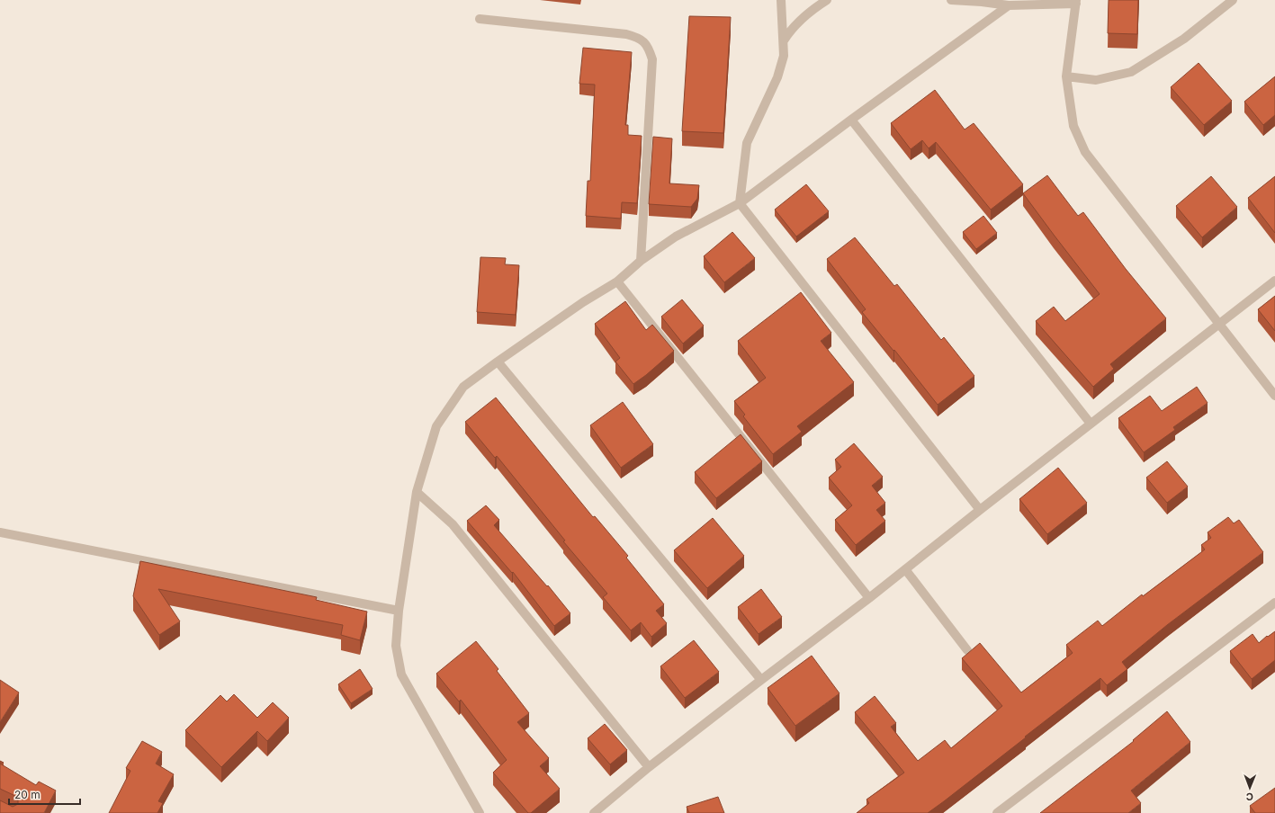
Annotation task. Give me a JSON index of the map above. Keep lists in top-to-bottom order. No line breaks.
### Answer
{"scale_bar":"20 m","north":"bottom"}
